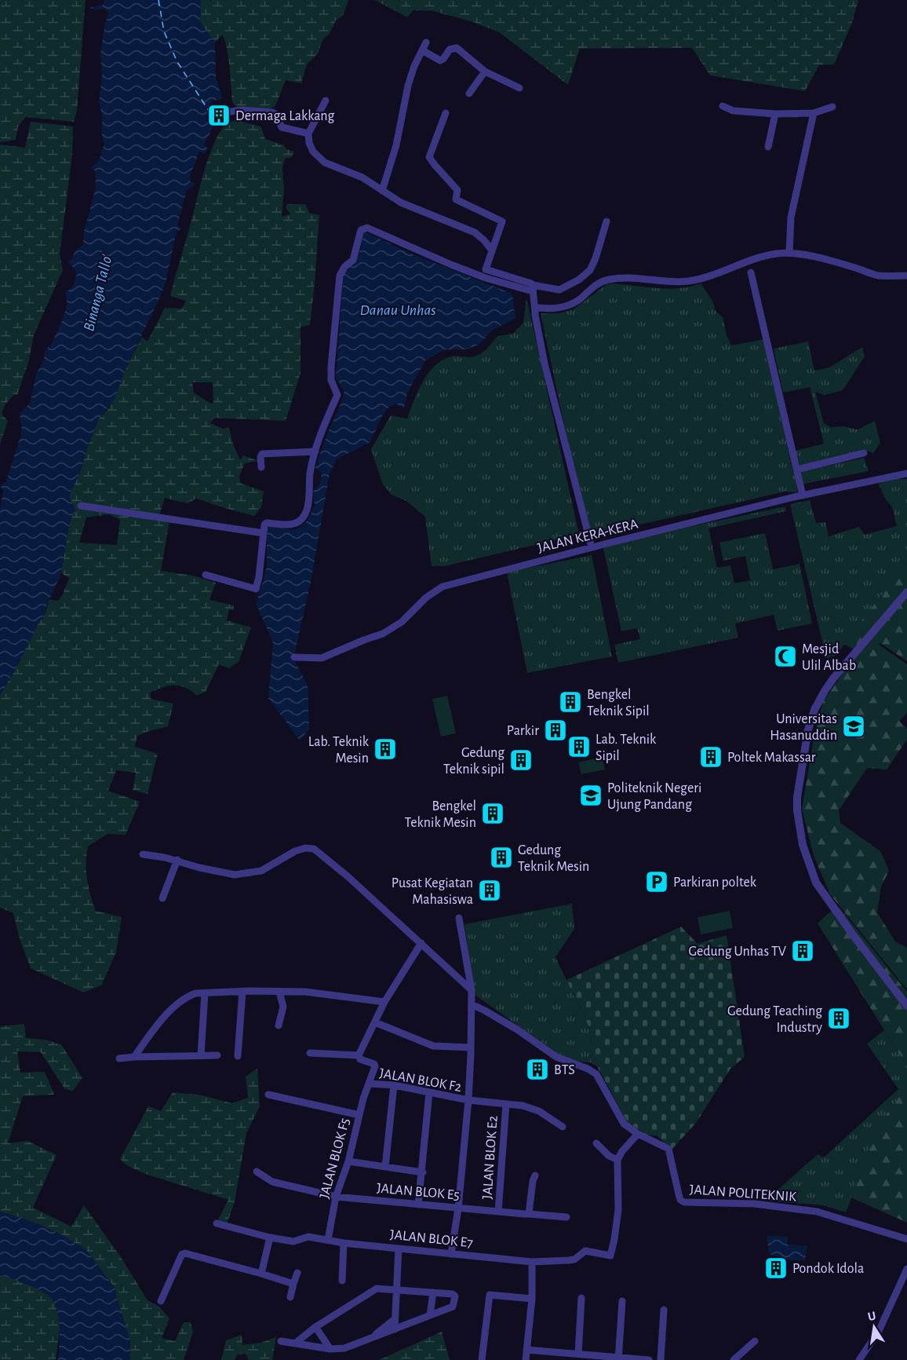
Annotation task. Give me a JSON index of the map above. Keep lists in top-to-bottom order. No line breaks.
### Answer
{"streets":{"street":["JALAN KERA-KERA","JALAN BLOK F2","JALAN BLOK E2","JALAN BLOK F5","JALAN BLOK E5","JALAN POLITEKNIK","JALAN BLOK E7"]},"crossings":[["JALAN BLOK F2","JALAN BLOK E2"],["JALAN BLOK F2","JALAN BLOK F5"],["JALAN BLOK E2","JALAN BLOK E5"],["JALAN BLOK F5","JALAN BLOK E5"],["JALAN BLOK F5","JALAN BLOK E7"]],"water":["Binanga Tallo'","Danau Unhas"],"places":{"building":["Dermaga Lakkang","Bengkel Teknik Sipil","Parkir","Lab. Teknik Sipil","Lab. Teknik Mesin","Poltek Makassar","Gedung Teknik sipil","Bengkel Teknik Mesin","Gedung Teknik Mesin","Pusat Kegiatan Mahasiswa","Gedung Unhas TV","Gedung Teaching Industry","BTS","Pondok Idola"],"mosque":["Mesjid Ulil Albab"],"school or university":["Universitas Hasanuddin","Politeknik Negeri Ujung Pandang"],"parking":["Parkiran poltek"]},"north":"top"}
